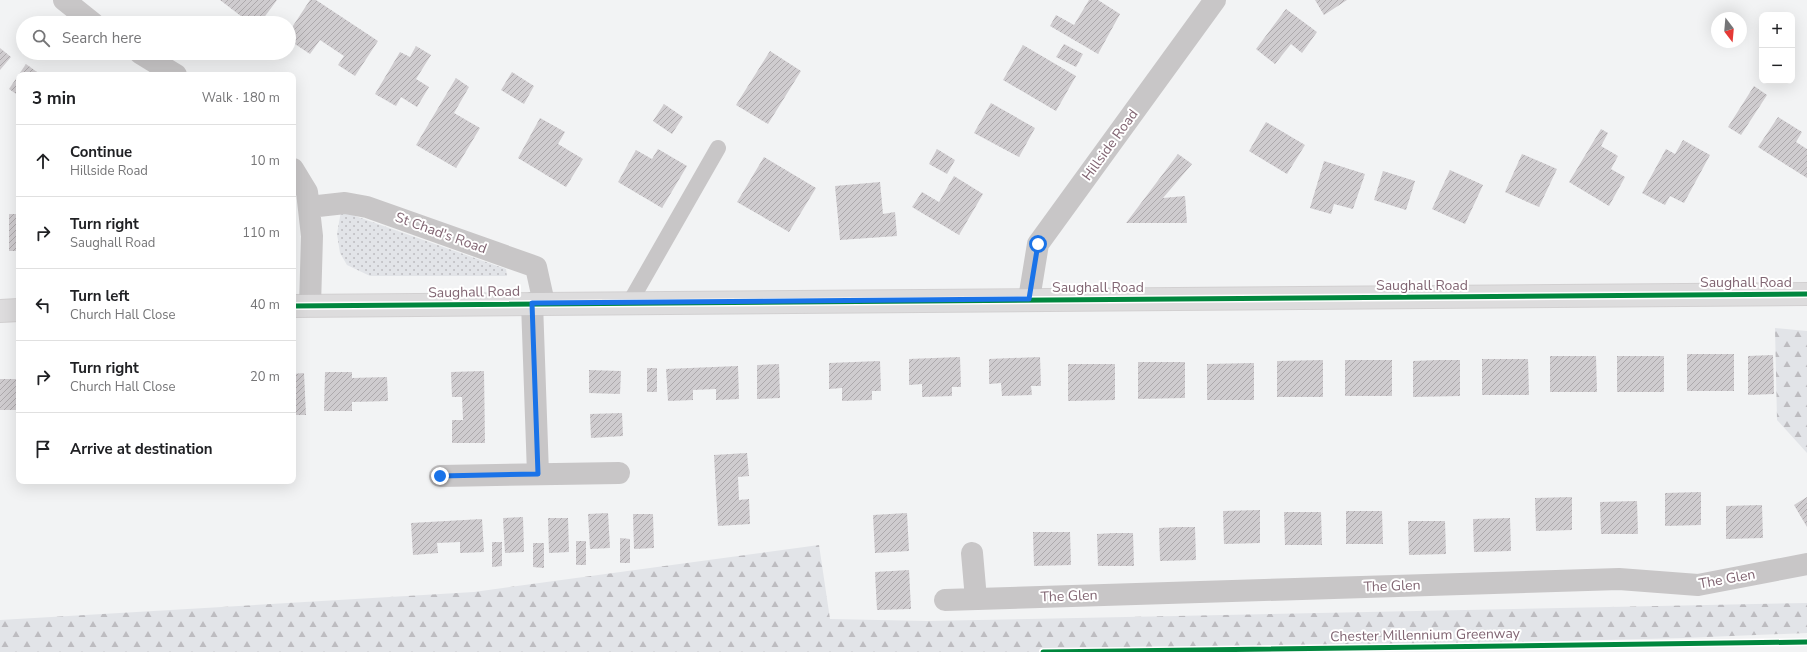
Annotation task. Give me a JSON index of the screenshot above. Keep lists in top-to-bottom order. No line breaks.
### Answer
{"streets":{"street":["Hillside Road","St Chad's Road","Saughall Road","The Glen"],"cycle path":["Chester Millennium Greenway"]},"crossings":[["Hillside Road","Saughall Road"],["St Chad's Road","Saughall Road"]],"north":"bottom","page":{"map_buttons":["+","−"],"search":"Search here","heading":["3 min","Walk · 180 m"],"list":[["Continue","Hillside Road","10 m"],["Turn right","Saughall Road","110 m"],["Turn left","Church Hall Close","40 m"],["Turn right","Church Hall Close","20 m"],"Arrive at destination"]}}
